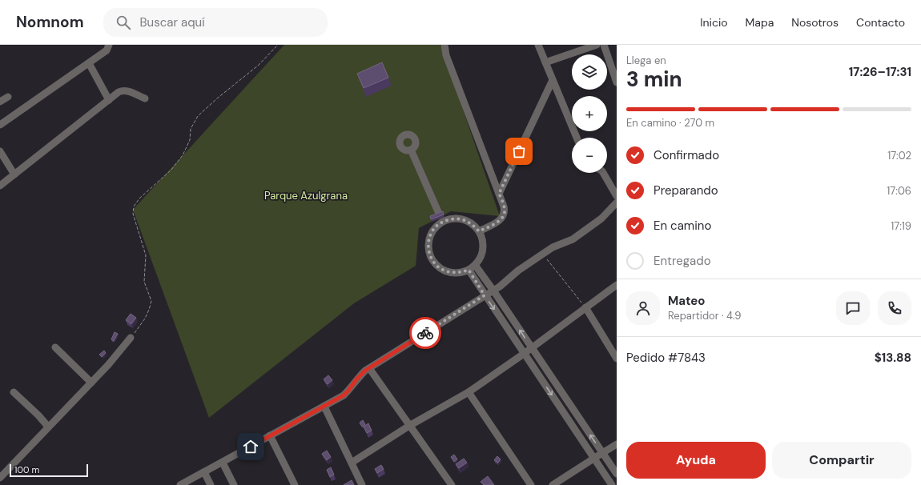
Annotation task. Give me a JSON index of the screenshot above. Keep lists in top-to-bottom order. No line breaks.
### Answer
{"parks":["Parque Azulgrana"],"scale_bar":"100 m","page":{"header":"Nomnom","search":"Buscar aquí","nav":["Inicio","Mapa","Nosotros","Contacto"],"heading":["3 min","Llega en","17:26–17:31"],"panel":["Mateo","Repartidor · 4.9","Pedido #7843","$13.88"],"map_buttons":["+","−"],"bar":"En camino · 270 m","list":[["Confirmado","17:02"],["Preparando","17:06"],["En camino","17:19"],"Entregado"],"buttons":["Ayuda","Compartir"],"scale":"100 m"}}
